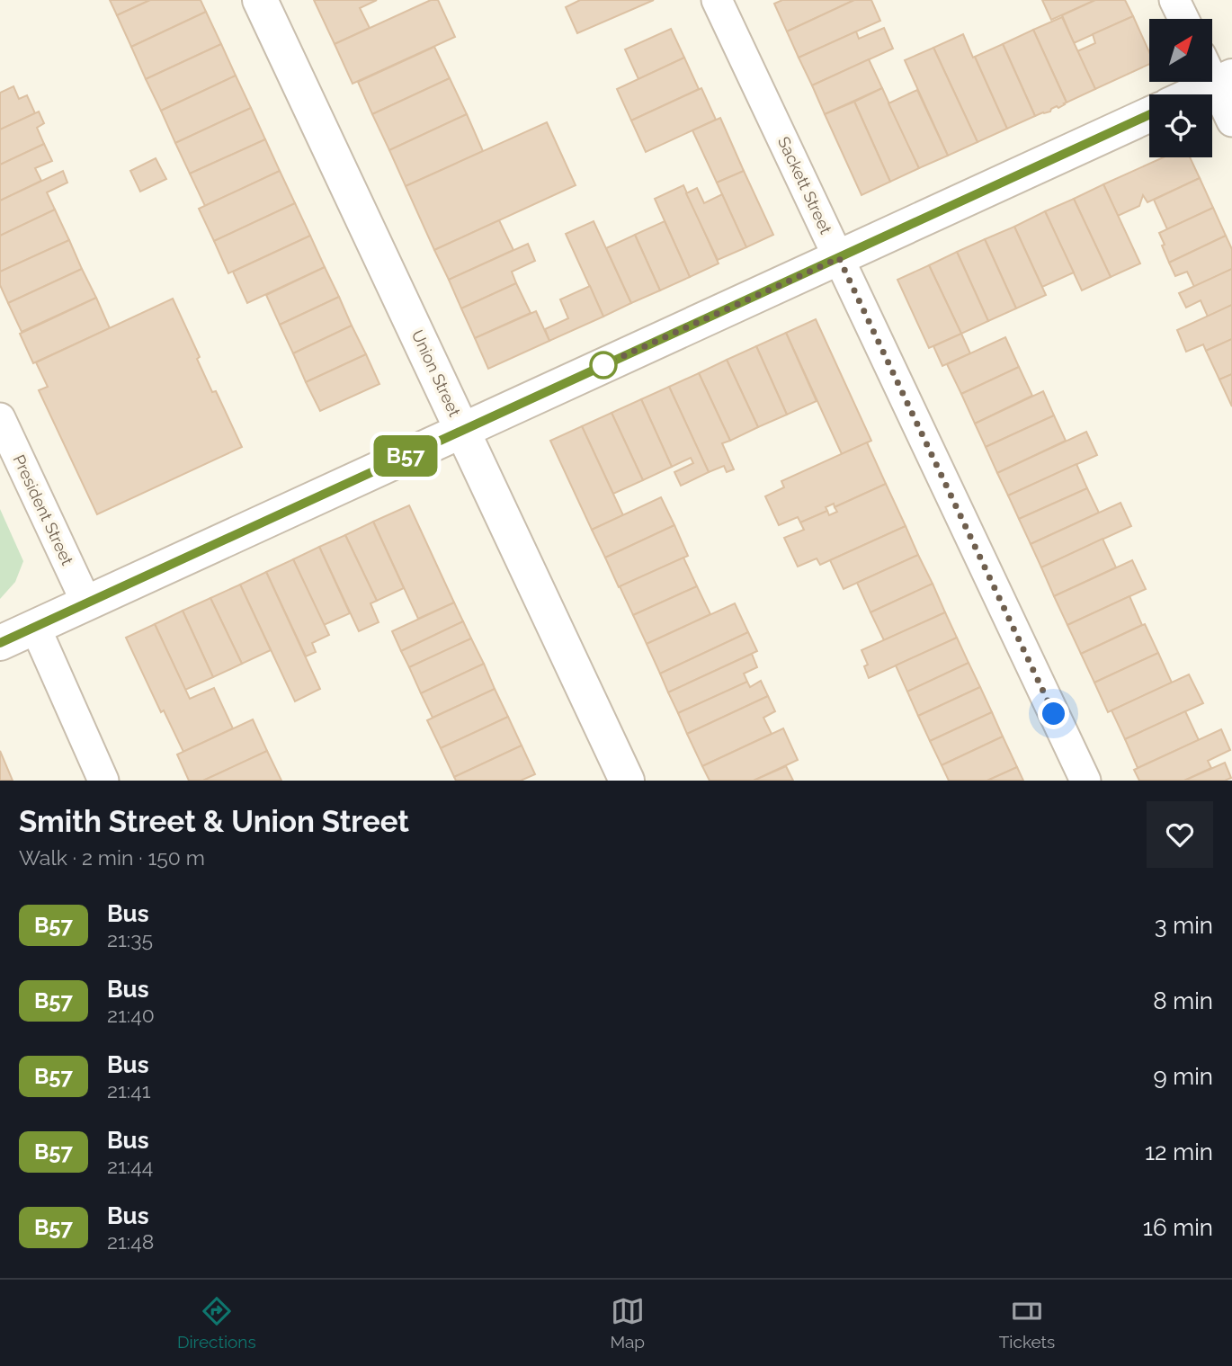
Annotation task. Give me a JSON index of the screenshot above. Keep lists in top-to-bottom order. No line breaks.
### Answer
{"streets":{"street":["Sackett Street","Union Street","President Street"]},"lines":["bus line B57"],"north":"top right","page":{"on_map":"B57","heading":["Smith Street & Union Street","Walk · 2 min · 150 m"],"list":[{"mark":"B57","name":"Bus","note":"21:35","value":"3 min"},{"mark":"B57","name":"Bus","note":"21:40","value":"8 min"},{"mark":"B57","name":"Bus","note":"21:41","value":"9 min"},{"mark":"B57","name":"Bus","note":"21:44","value":"12 min"},{"mark":"B57","name":"Bus","note":"21:48","value":"16 min"}],"tabs":["Directions","Map","Tickets"]}}
